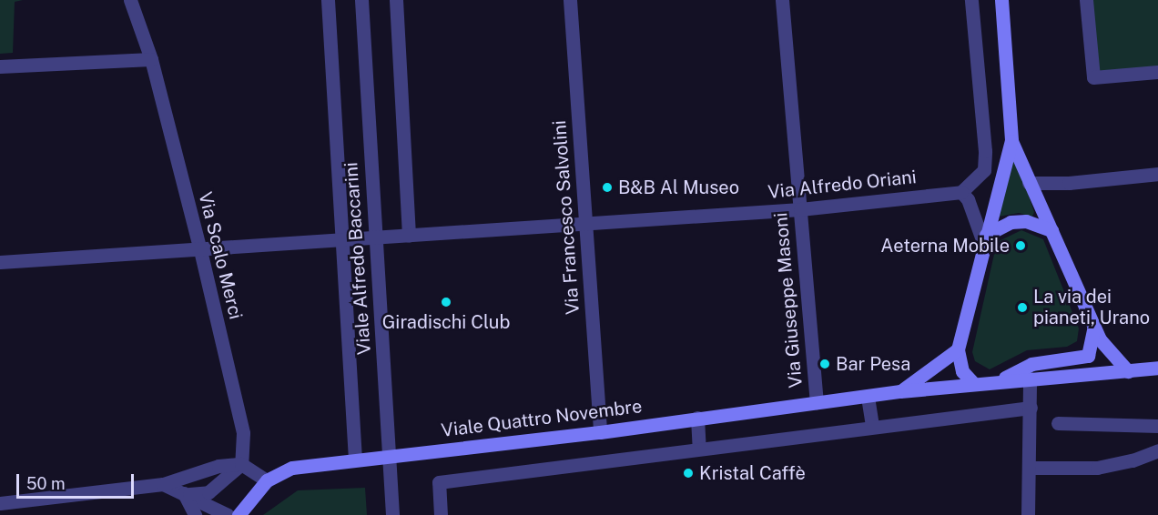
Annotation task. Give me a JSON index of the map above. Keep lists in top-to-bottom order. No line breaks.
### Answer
{"streets":{"main road":["Viale Quattro Novembre"],"street":["Via Alfredo Oriani","Via Francesco Salvolini","Via Scalo Merci","Viale Alfredo Baccarini","Via Giuseppe Masoni"]},"crossings":[["Via Alfredo Oriani","Via Francesco Salvolini"],["Via Alfredo Oriani","Via Scalo Merci"],["Via Alfredo Oriani","Viale Alfredo Baccarini"],["Via Alfredo Oriani","Via Giuseppe Masoni"],["Via Francesco Salvolini","Viale Quattro Novembre"],["Viale Alfredo Baccarini","Viale Quattro Novembre"],["Via Giuseppe Masoni","Viale Quattro Novembre"]],"places":["B&B Al Museo","Aeterna Mobile","Giradischi Club","La via dei pianeti, Urano","Bar Pesa","Kristal Caffè"],"scale_bar":"50 m"}
